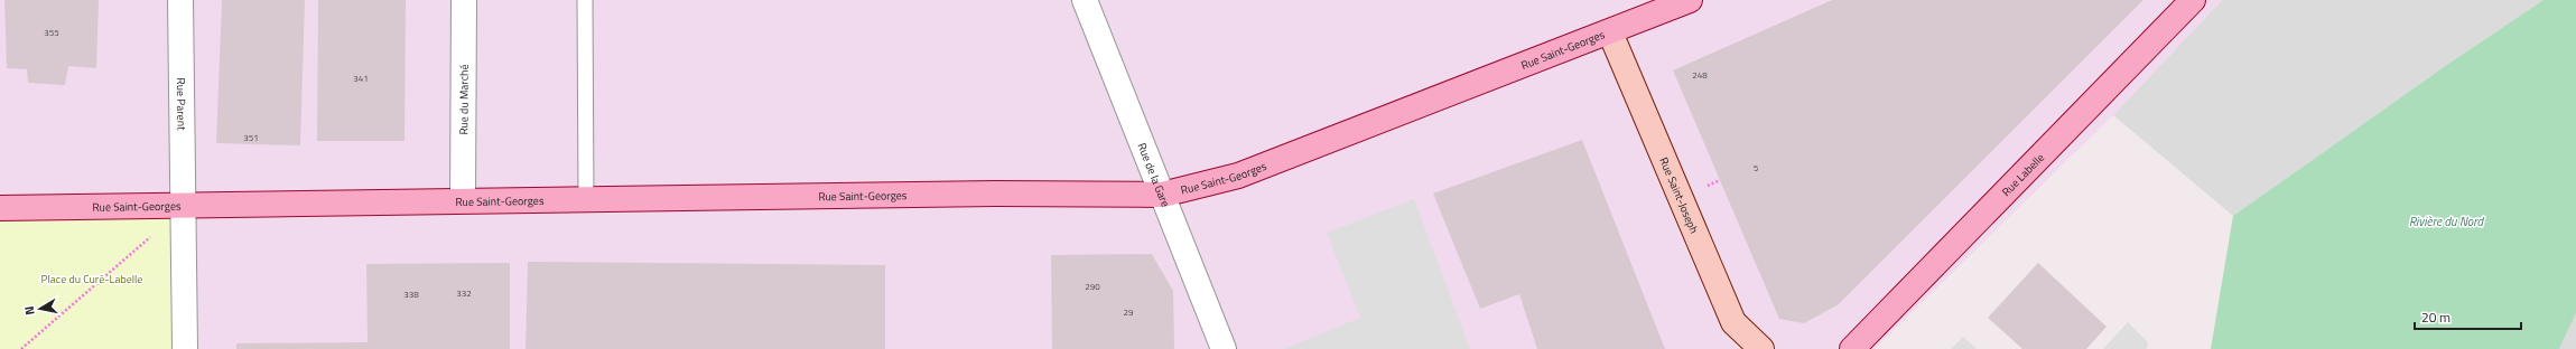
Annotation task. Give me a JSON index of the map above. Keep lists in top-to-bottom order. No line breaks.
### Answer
{"streets":{"main road":["Rue Saint-Georges","Rue Labelle"],"street":["Rue du Marché","Rue Parent","Rue de la Gare","Rue Saint-Joseph"]},"crossings":[["Rue Saint-Georges","Rue du Marché"],["Rue Saint-Georges","Rue Parent"],["Rue Saint-Georges","Rue de la Gare"],["Rue Saint-Georges","Rue Saint-Joseph"]],"water":["Rivière du Nord"],"parks":["Place du Curé-Labelle"],"house_numbers":["355","248","341","351","5","290","332","338","29"],"scale_bar":"20 m","north":"left"}
